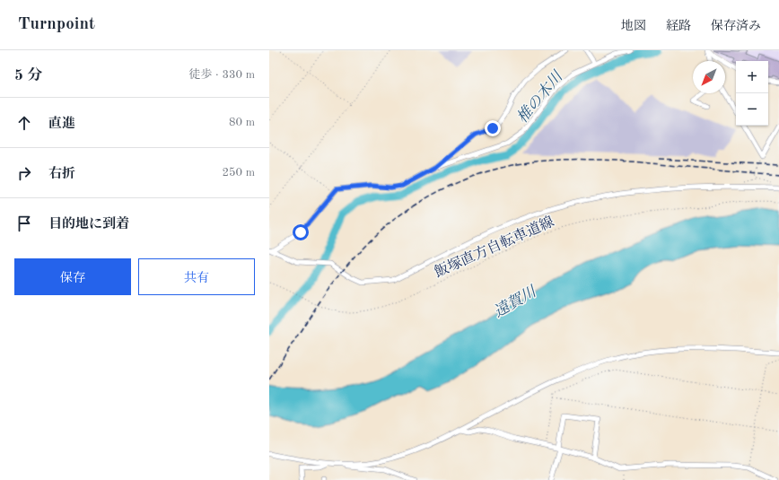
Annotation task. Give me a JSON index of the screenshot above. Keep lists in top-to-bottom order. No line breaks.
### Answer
{"streets":{"path":["飯塚直方自転車道線"]},"water":["椎の木川","遠賀川"],"north":"bottom left","page":{"header":"Turnpoint","nav":["地図","経路","保存済み"],"heading":["5 分","徒歩 · 330 m"],"map_buttons":["+","−"],"list":[["直進","80 m"],["右折","250 m"],"目的地に到着"],"buttons":["保存","共有"]}}
